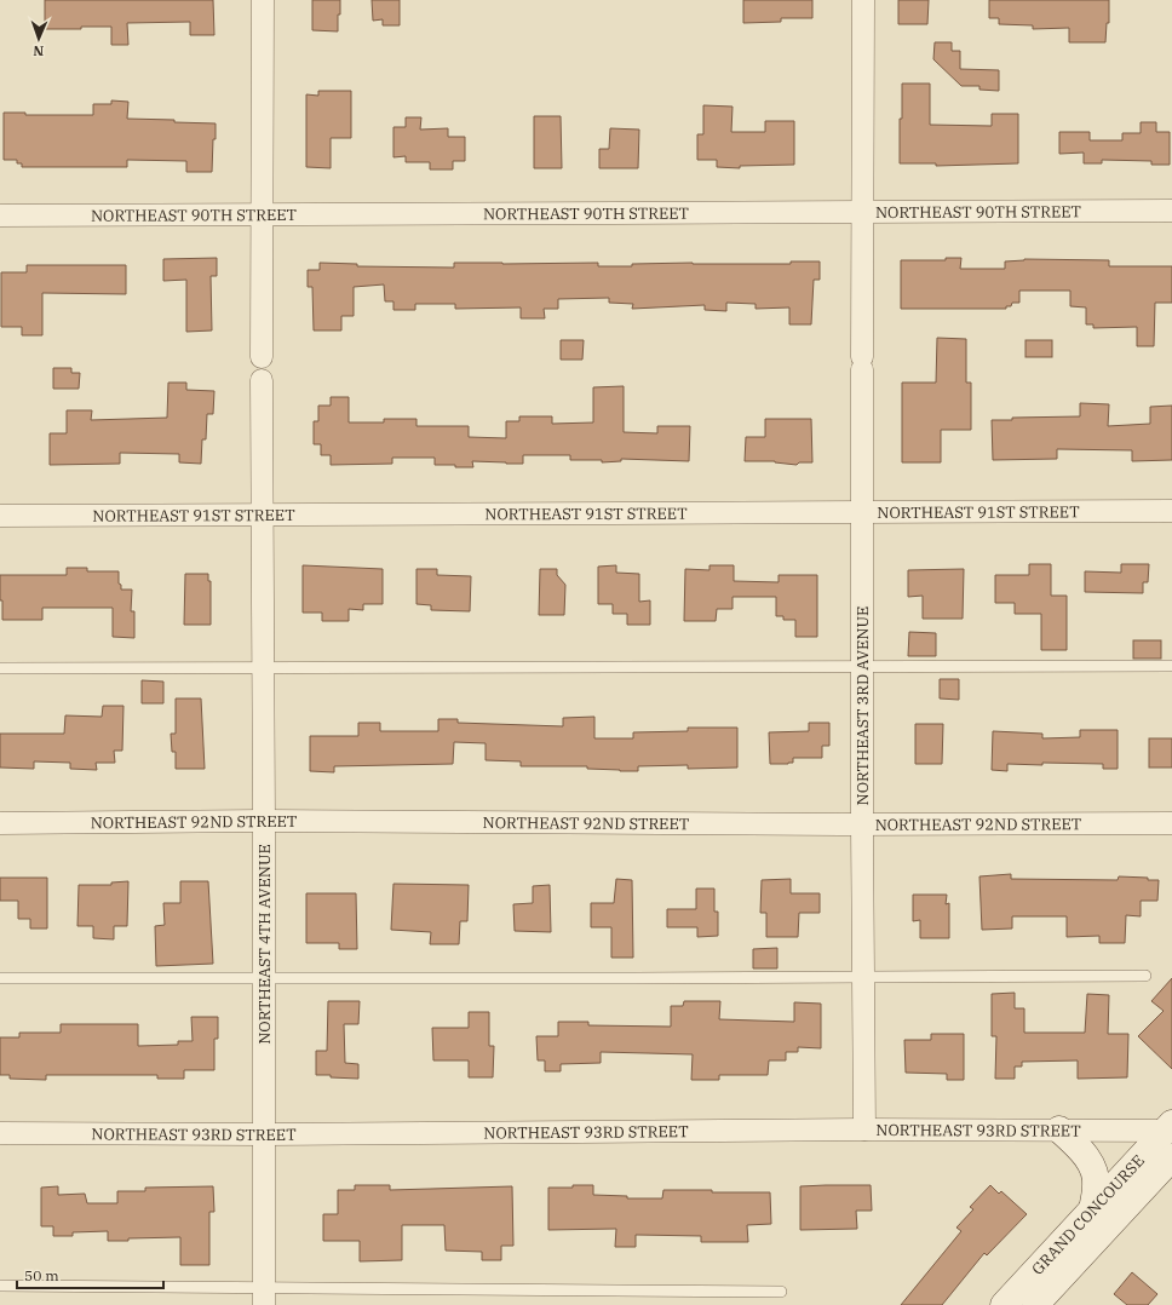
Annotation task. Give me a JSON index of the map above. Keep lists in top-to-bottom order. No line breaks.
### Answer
{"streets":{"street":["NORTHEAST 90TH STREET","NORTHEAST 91ST STREET","NORTHEAST 3RD AVENUE","NORTHEAST 92ND STREET","NORTHEAST 4TH AVENUE","NORTHEAST 93RD STREET","GRAND CONCOURSE"]},"crossings":[["NORTHEAST 90TH STREET","NORTHEAST 3RD AVENUE"],["NORTHEAST 91ST STREET","NORTHEAST 3RD AVENUE"],["NORTHEAST 91ST STREET","NORTHEAST 4TH AVENUE"],["NORTHEAST 3RD AVENUE","NORTHEAST 92ND STREET"],["NORTHEAST 3RD AVENUE","NORTHEAST 93RD STREET"],["NORTHEAST 92ND STREET","NORTHEAST 4TH AVENUE"],["NORTHEAST 4TH AVENUE","NORTHEAST 93RD STREET"],["NORTHEAST 93RD STREET","GRAND CONCOURSE"]],"scale_bar":"50 m","north":"bottom"}
